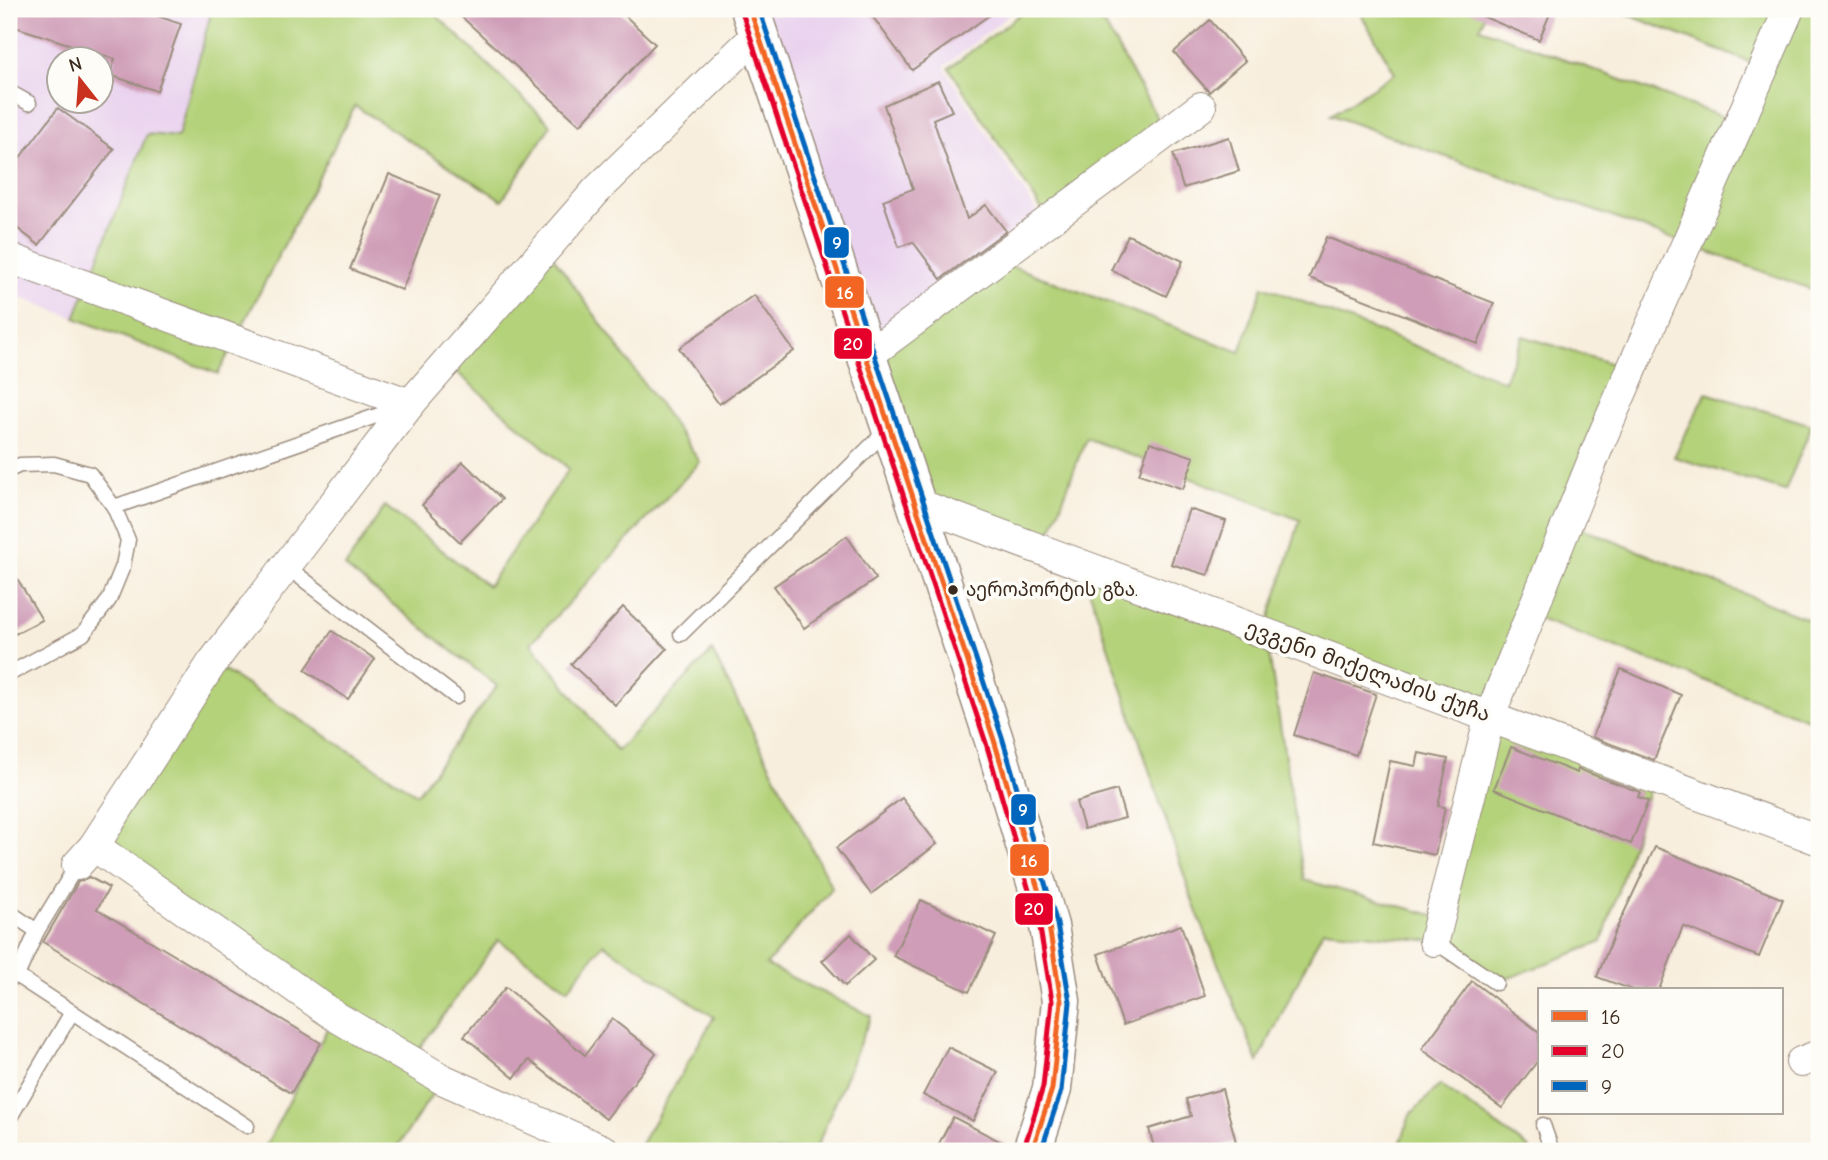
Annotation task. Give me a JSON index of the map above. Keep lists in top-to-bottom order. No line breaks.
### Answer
{"streets":{"street":["ევგენი მიქელაძის ქუჩა"]},"places":["აეროპორტის გზა."],"lines":["transit line 16","transit line 9","transit line 20"],"legend":["16","20","9"],"north":"top"}
